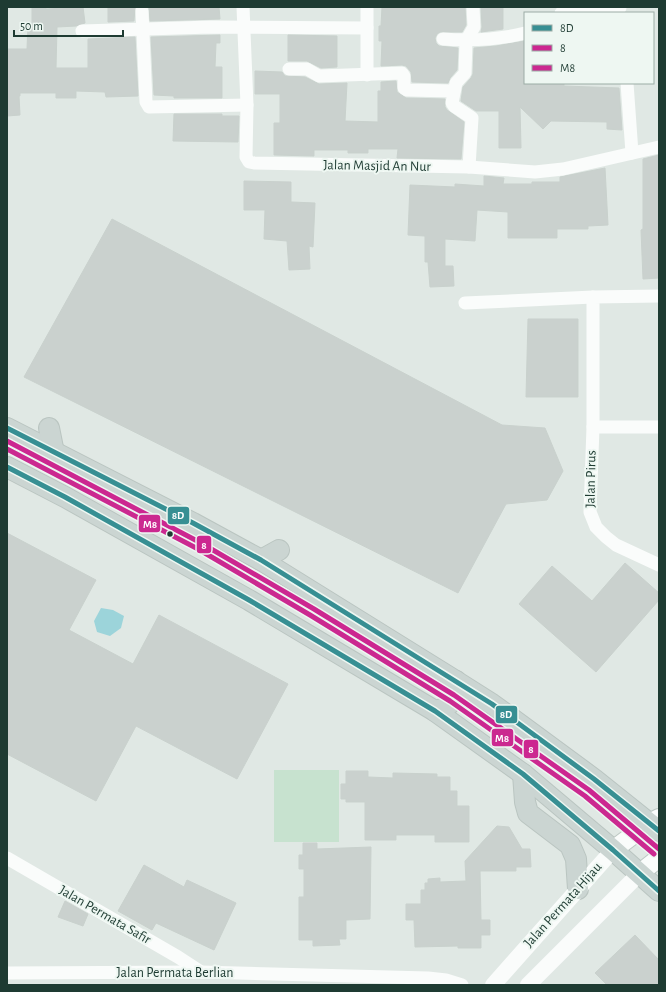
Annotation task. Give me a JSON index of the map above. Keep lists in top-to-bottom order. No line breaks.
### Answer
{"streets":{"main road":["Jalan Permata Hijau"],"street":["Jalan Masjid An Nur","Jalan Pirus","Jalan Permata Safir","Jalan Permata Berlian"]},"crossings":[["Jalan Permata Safir","Jalan Permata Berlian"]],"lines":["transit line 8D","transit line 8","transit line M8"],"legend":["8D","8","M8"],"scale_bar":"50 m"}
